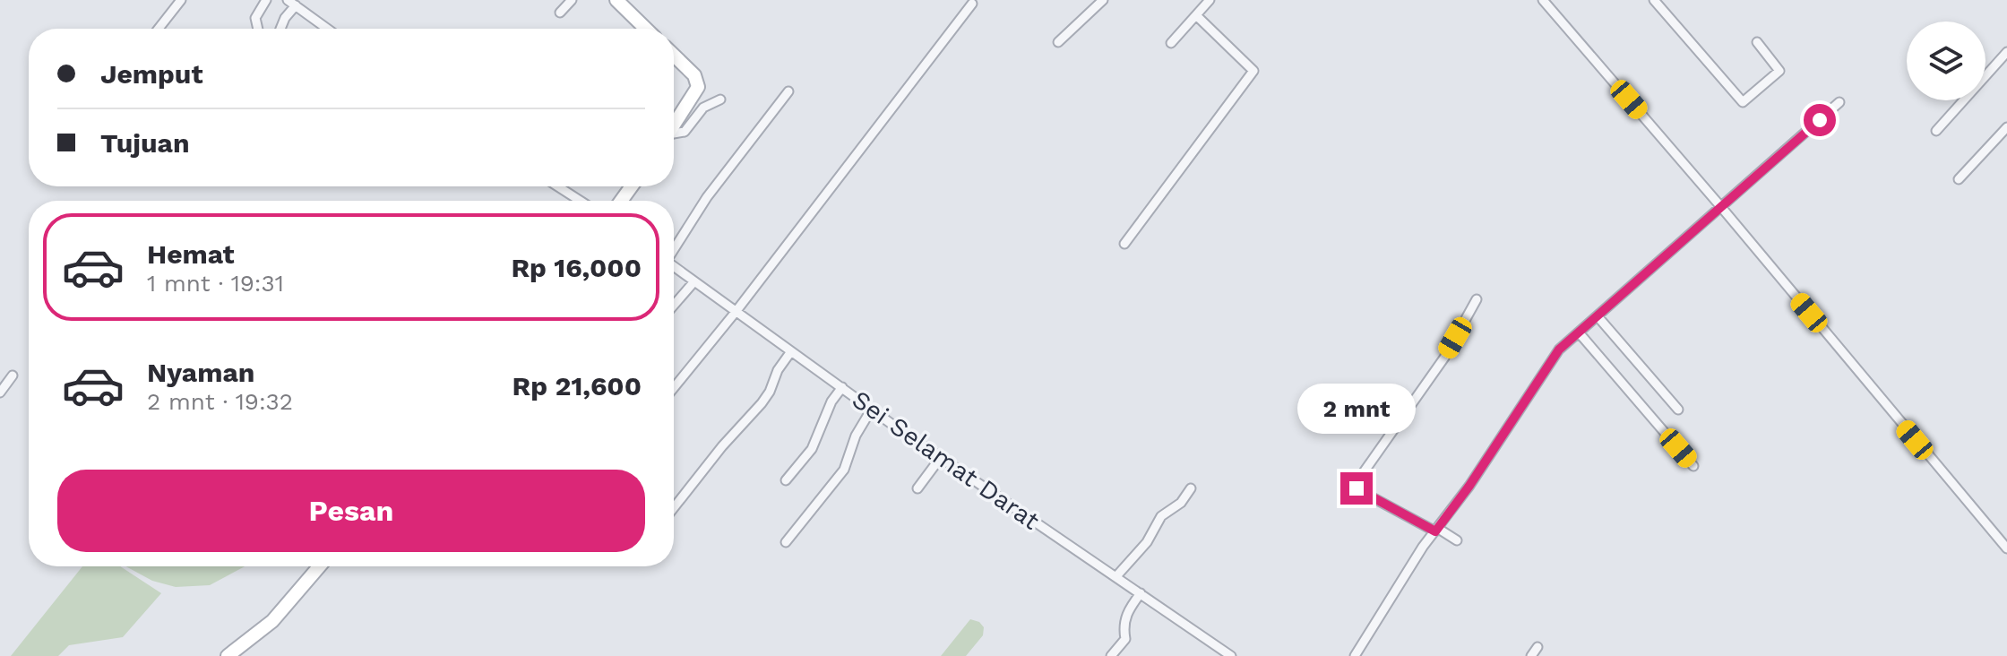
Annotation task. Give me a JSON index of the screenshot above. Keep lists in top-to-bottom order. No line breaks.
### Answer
{"streets":{"street":["Sei Selamat Darat"]},"page":{"banner":["Jemput","Tujuan"],"list":[{"name":"Hemat","note":"1 mnt · 19:31","value":"Rp 16,000"},{"name":"Nyaman","note":"2 mnt · 19:32","value":"Rp 21,600"}],"bubble":"2 mnt","buttons":"Pesan"}}
